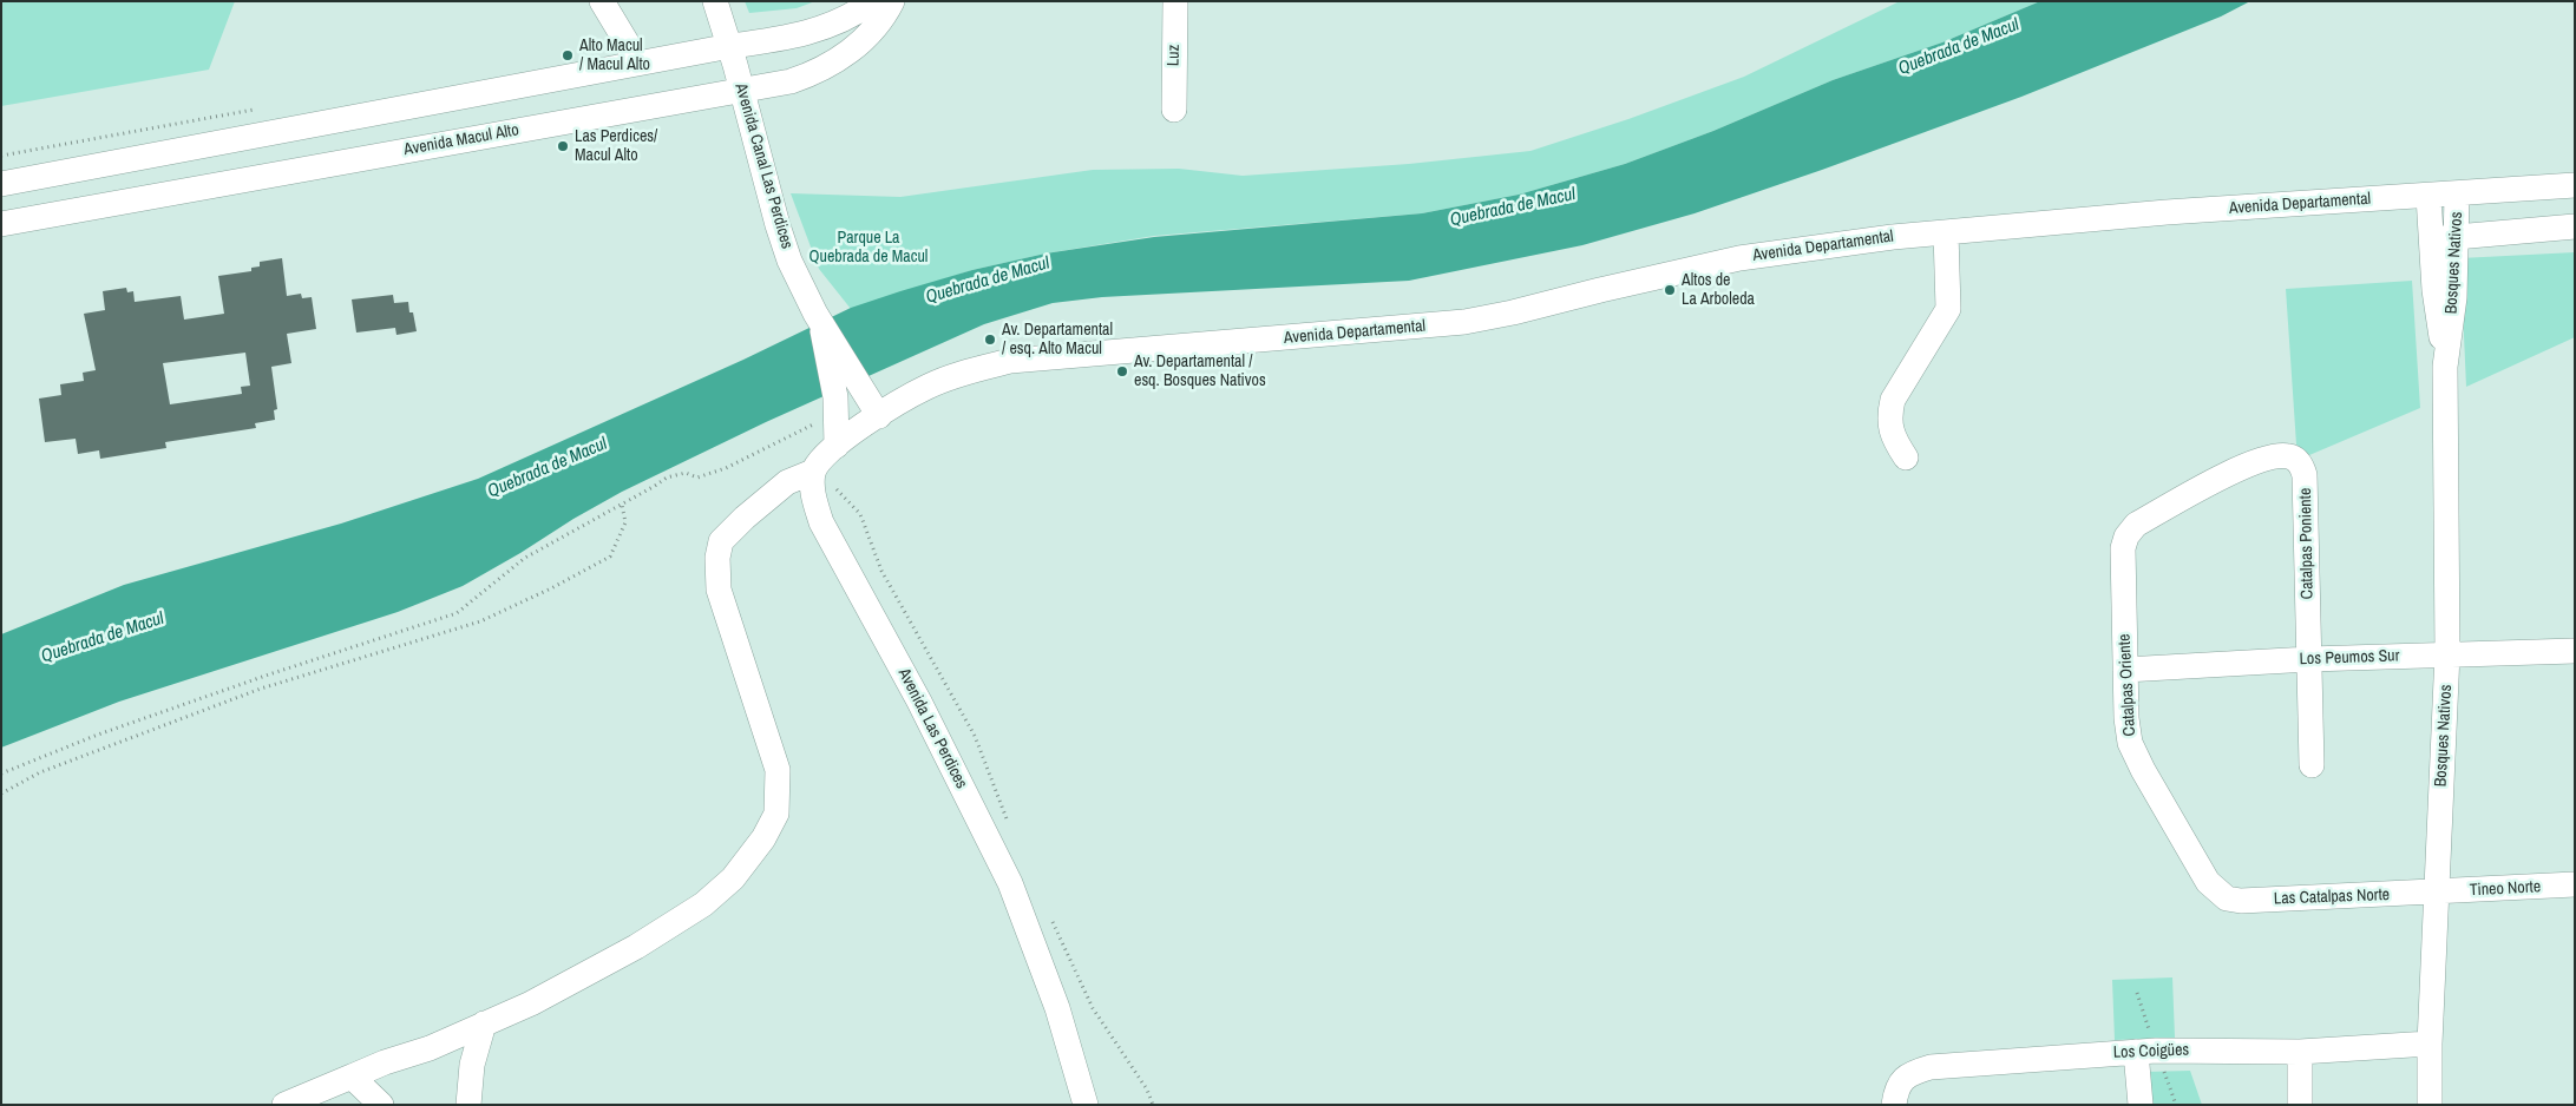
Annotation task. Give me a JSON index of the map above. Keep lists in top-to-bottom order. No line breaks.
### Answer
{"streets":{"street":["Luz","Avenida Macul Alto","Avenida Canal Las Perdices","Avenida Departamental","Bosques Nativos","Catalpas Poniente","Los Peumos Sur","Catalpas Oriente","Avenida Las Perdices","Tineo Norte","Las Catalpas Norte","Los Coigües"]},"crossings":[["Avenida Macul Alto","Avenida Canal Las Perdices"],["Avenida Canal Las Perdices","Avenida Departamental"],["Avenida Canal Las Perdices","Avenida Las Perdices"],["Avenida Departamental","Bosques Nativos"],["Bosques Nativos","Los Peumos Sur"],["Bosques Nativos","Tineo Norte"],["Bosques Nativos","Las Catalpas Norte"],["Bosques Nativos","Los Coigües"],["Catalpas Poniente","Los Peumos Sur"],["Catalpas Poniente","Catalpas Oriente"],["Los Peumos Sur","Catalpas Oriente"],["Catalpas Oriente","Las Catalpas Norte"],["Tineo Norte","Las Catalpas Norte"]],"water":["Quebrada de Macul"],"parks":["Parque La Quebrada de Macul"],"places":["Alto Macul / Macul Alto","Las Perdices/ Macul Alto","Altos de La Arboleda","Av. Departamental / esq. Alto Macul","Av. Departamental / esq. Bosques Nativos"]}
